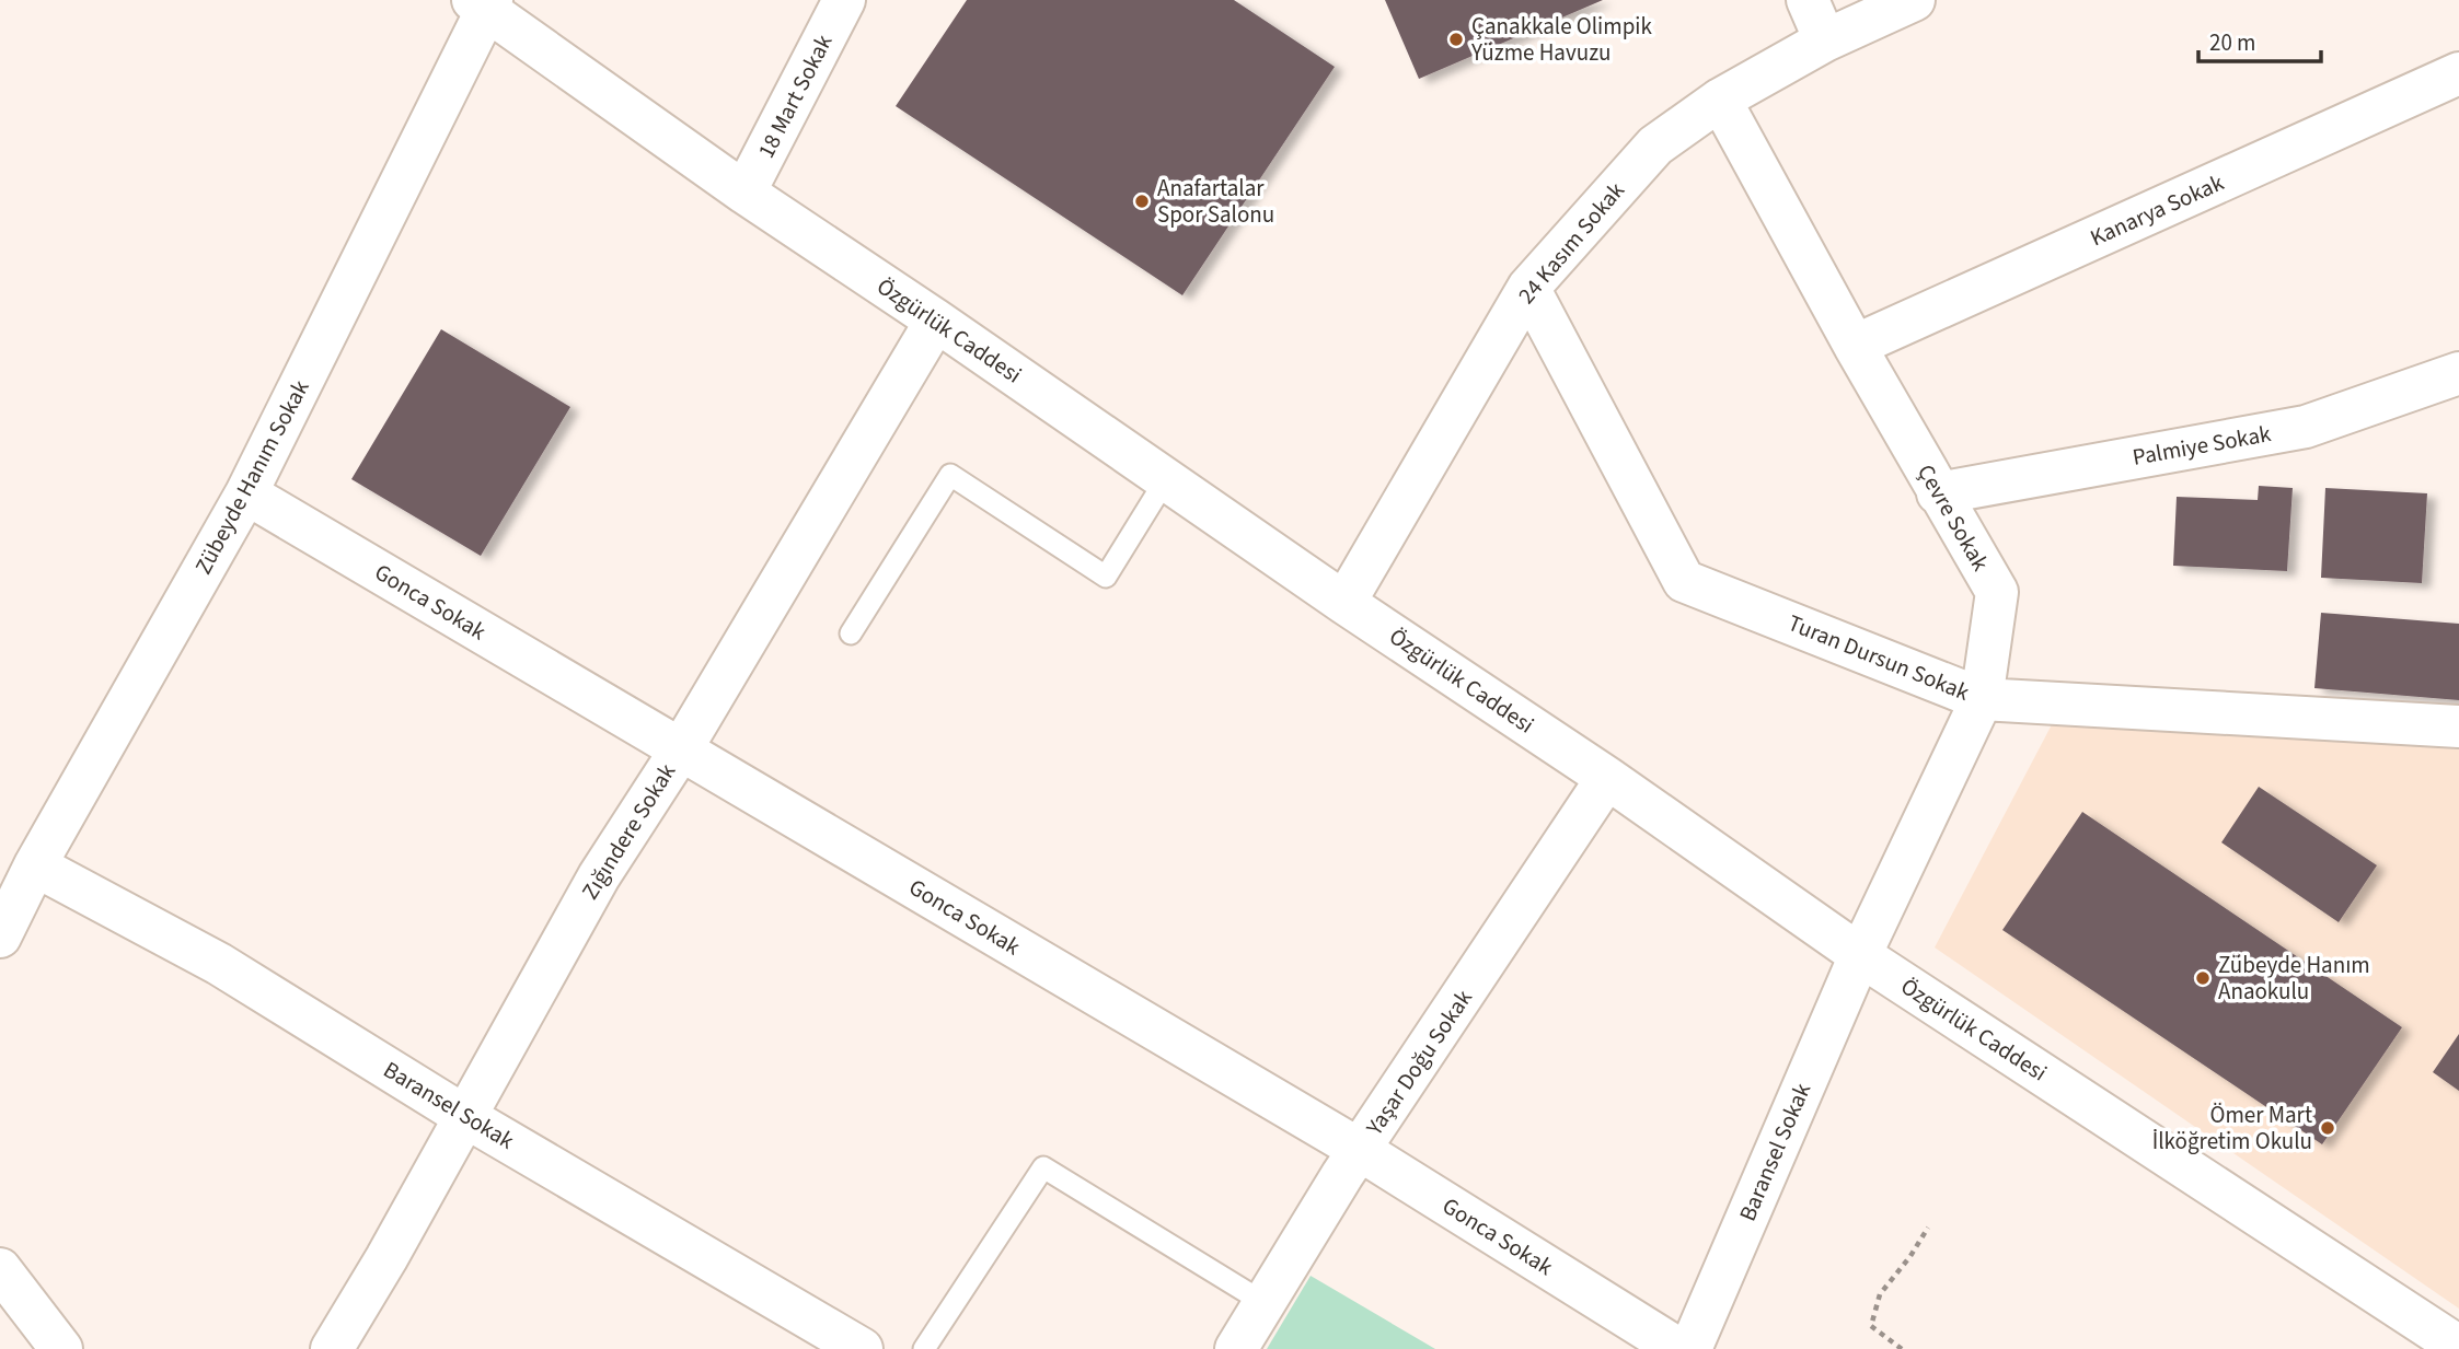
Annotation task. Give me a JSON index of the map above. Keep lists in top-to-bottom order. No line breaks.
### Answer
{"streets":{"street":["18 Mart Sokak","Kanarya Sokak","24 Kasım Sokak","Özgürlük Caddesi","Palmiye Sokak","Zübeyde Hanım Sokak","Çevre Sokak","Gonca Sokak","Turan Dursun Sokak","Zığındere Sokak","Yaşar Doğu Sokak","Baransel Sokak"]},"crossings":[["18 Mart Sokak","Özgürlük Caddesi"],["Kanarya Sokak","Çevre Sokak"],["24 Kasım Sokak","Özgürlük Caddesi"],["24 Kasım Sokak","Çevre Sokak"],["24 Kasım Sokak","Turan Dursun Sokak"],["Özgürlük Caddesi","Zübeyde Hanım Sokak"],["Özgürlük Caddesi","Çevre Sokak"],["Özgürlük Caddesi","Zığındere Sokak"],["Özgürlük Caddesi","Yaşar Doğu Sokak"],["Özgürlük Caddesi","Baransel Sokak"],["Palmiye Sokak","Çevre Sokak"],["Zübeyde Hanım Sokak","Gonca Sokak"],["Zübeyde Hanım Sokak","Baransel Sokak"],["Çevre Sokak","Turan Dursun Sokak"],["Çevre Sokak","Baransel Sokak"],["Gonca Sokak","Zığındere Sokak"],["Gonca Sokak","Yaşar Doğu Sokak"],["Zığındere Sokak","Baransel Sokak"]],"places":["Çanakkale Olimpik Yüzme Havuzu","Anafartalar Spor Salonu","Zübeyde Hanım Anaokulu","Ömer Mart İlköğretim Okulu"],"scale_bar":"20 m"}
